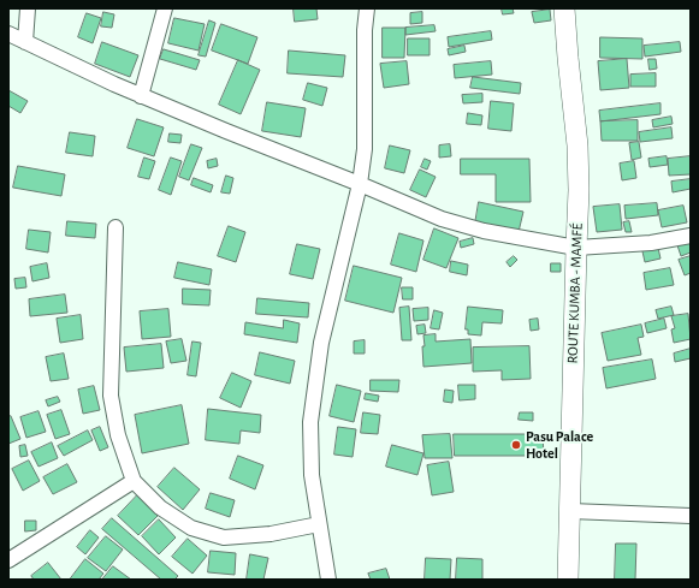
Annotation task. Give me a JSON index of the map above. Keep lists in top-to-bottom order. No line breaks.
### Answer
{"streets":{"highway":["ROUTE KUMBA - MAMFÉ"]},"places":["Pasu Palace Hotel"]}
